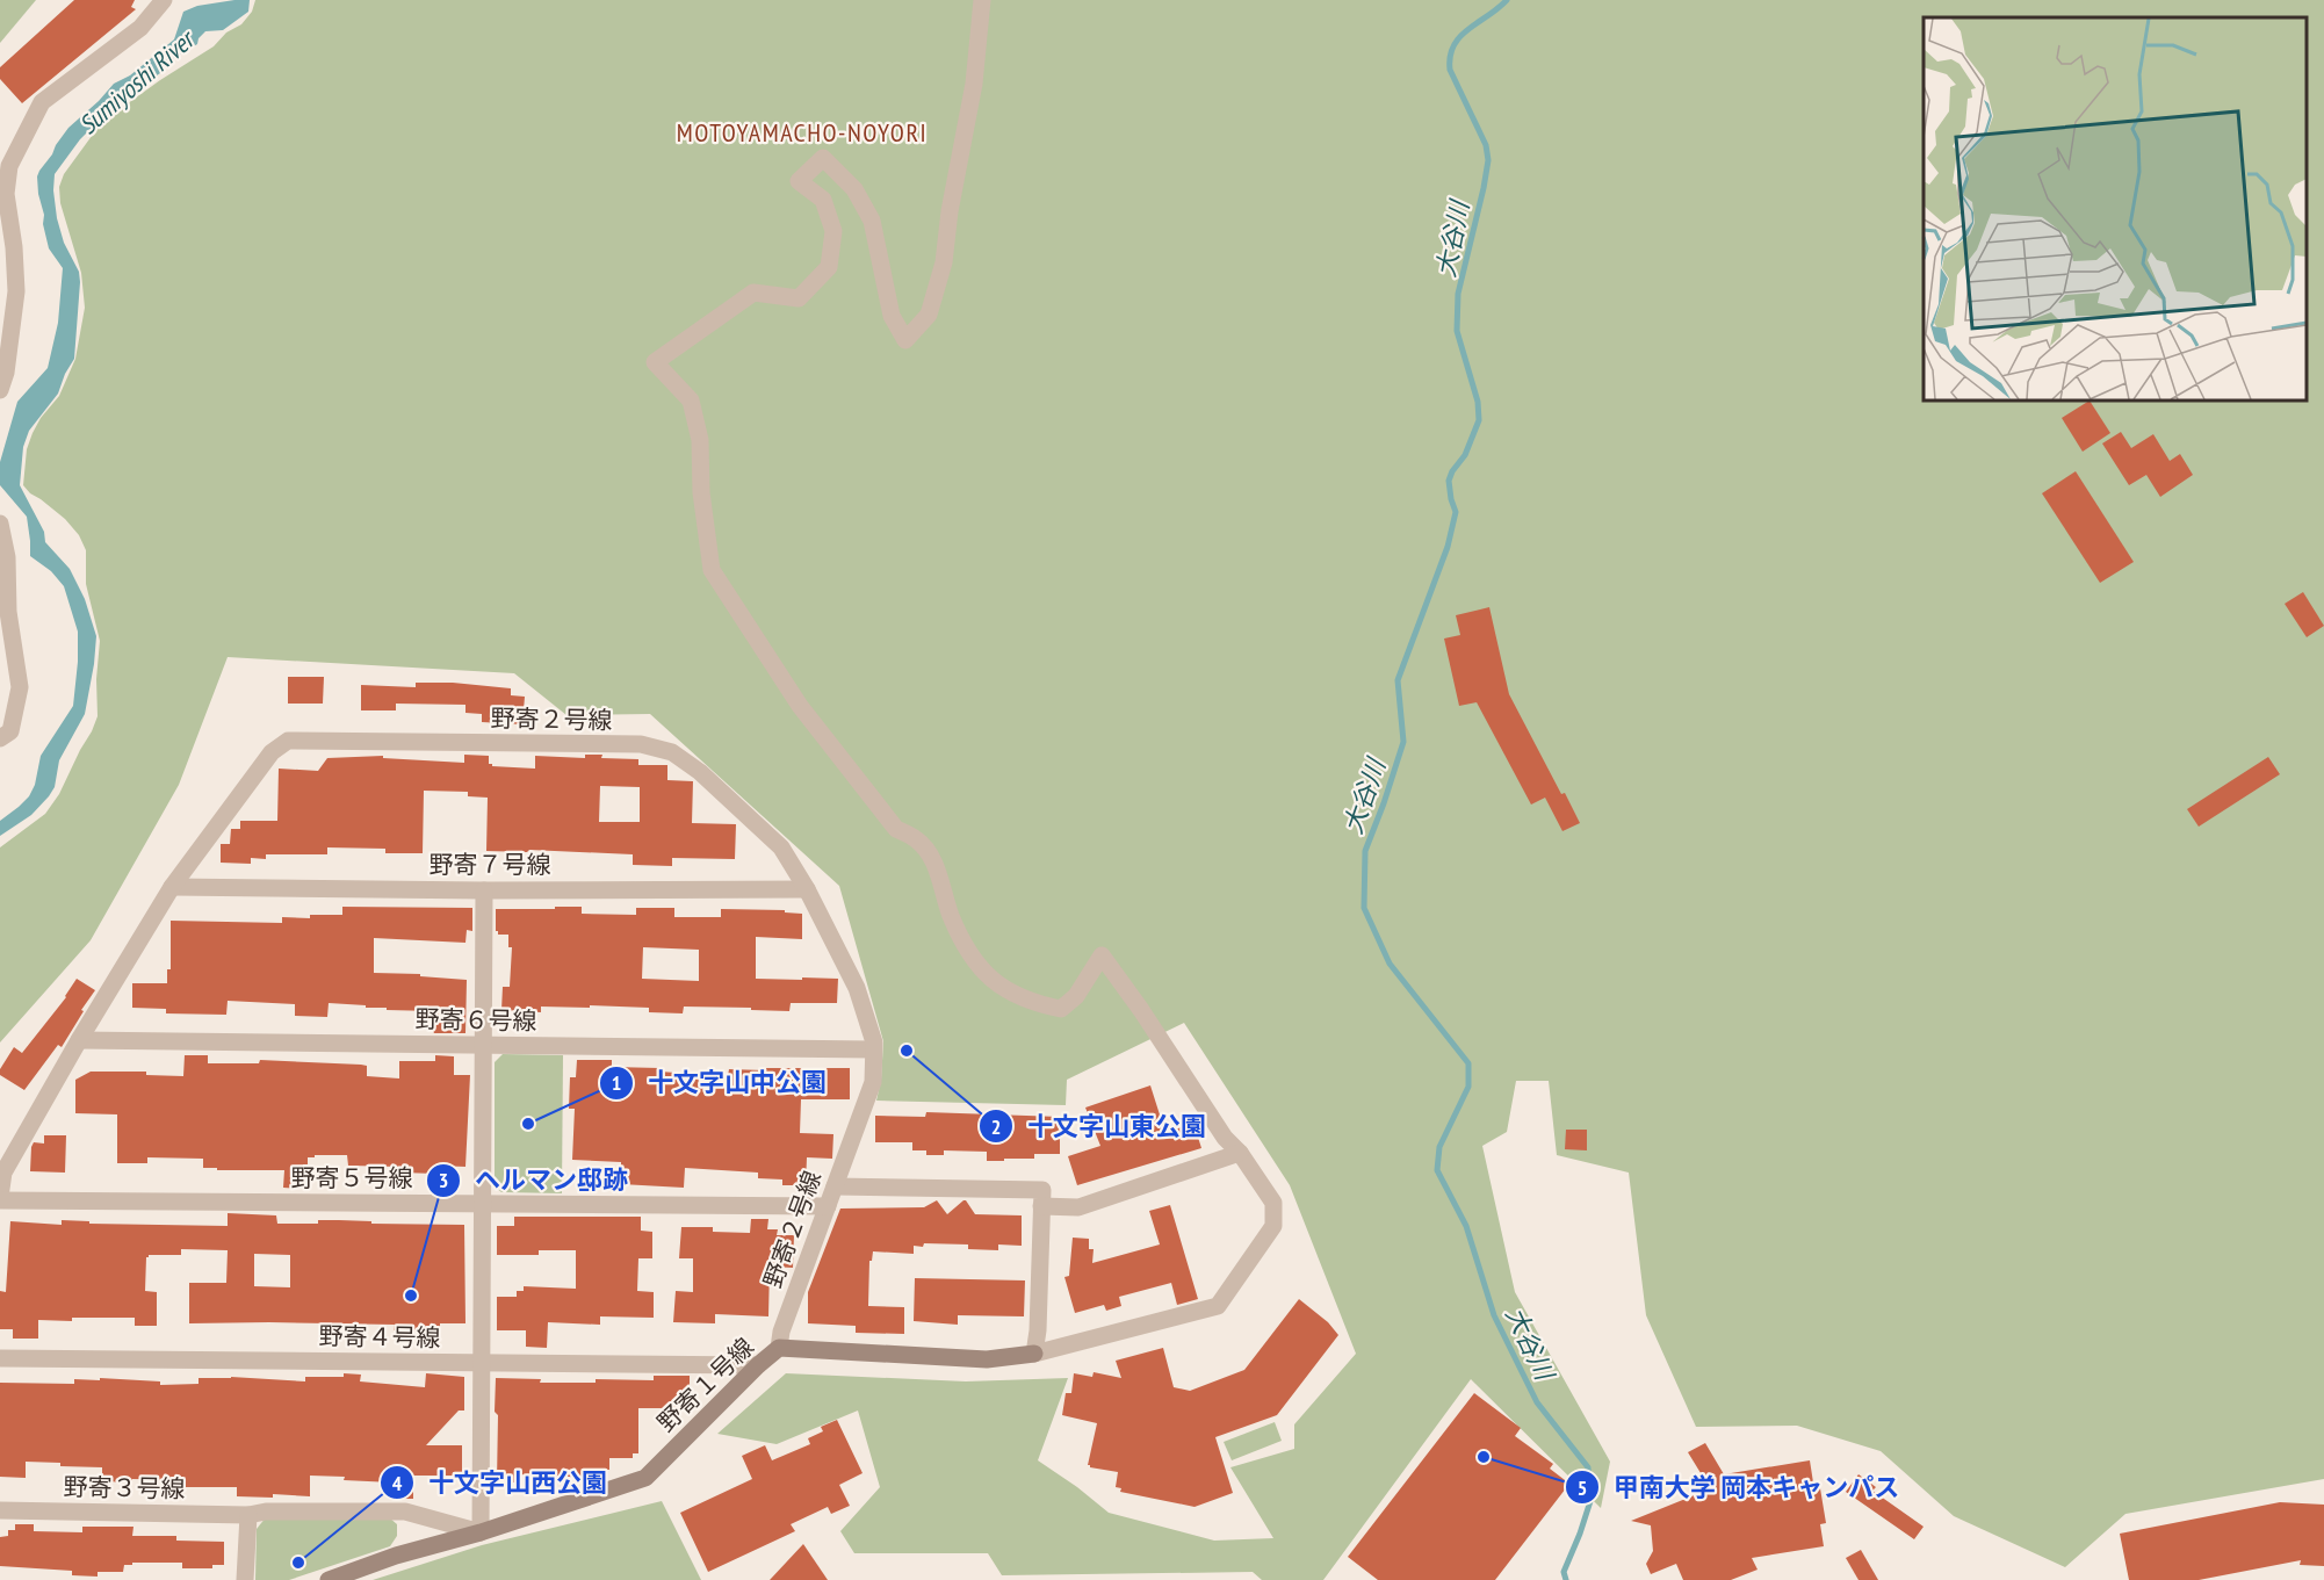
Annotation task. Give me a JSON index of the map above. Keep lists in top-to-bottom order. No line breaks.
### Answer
{"streets":{"street":["野寄２号線","野寄７号線","野寄６号線","野寄５号線","野寄４号線","野寄１号線","野寄３号線"]},"crossings":[["野寄２号線","野寄７号線"],["野寄２号線","野寄６号線"],["野寄２号線","野寄５号線"],["野寄２号線","野寄１号線"],["野寄４号線","野寄１号線"],["野寄１号線","野寄３号線"]],"districts":["MOTOYAMACHO-NOYORI"],"water":["Sumiyoshi River","大谷川"],"places":["十文字山東公園","十文字山中公園","ヘルマン邸跡","甲南大学 岡本キャンパス","十文字山西公園"]}
